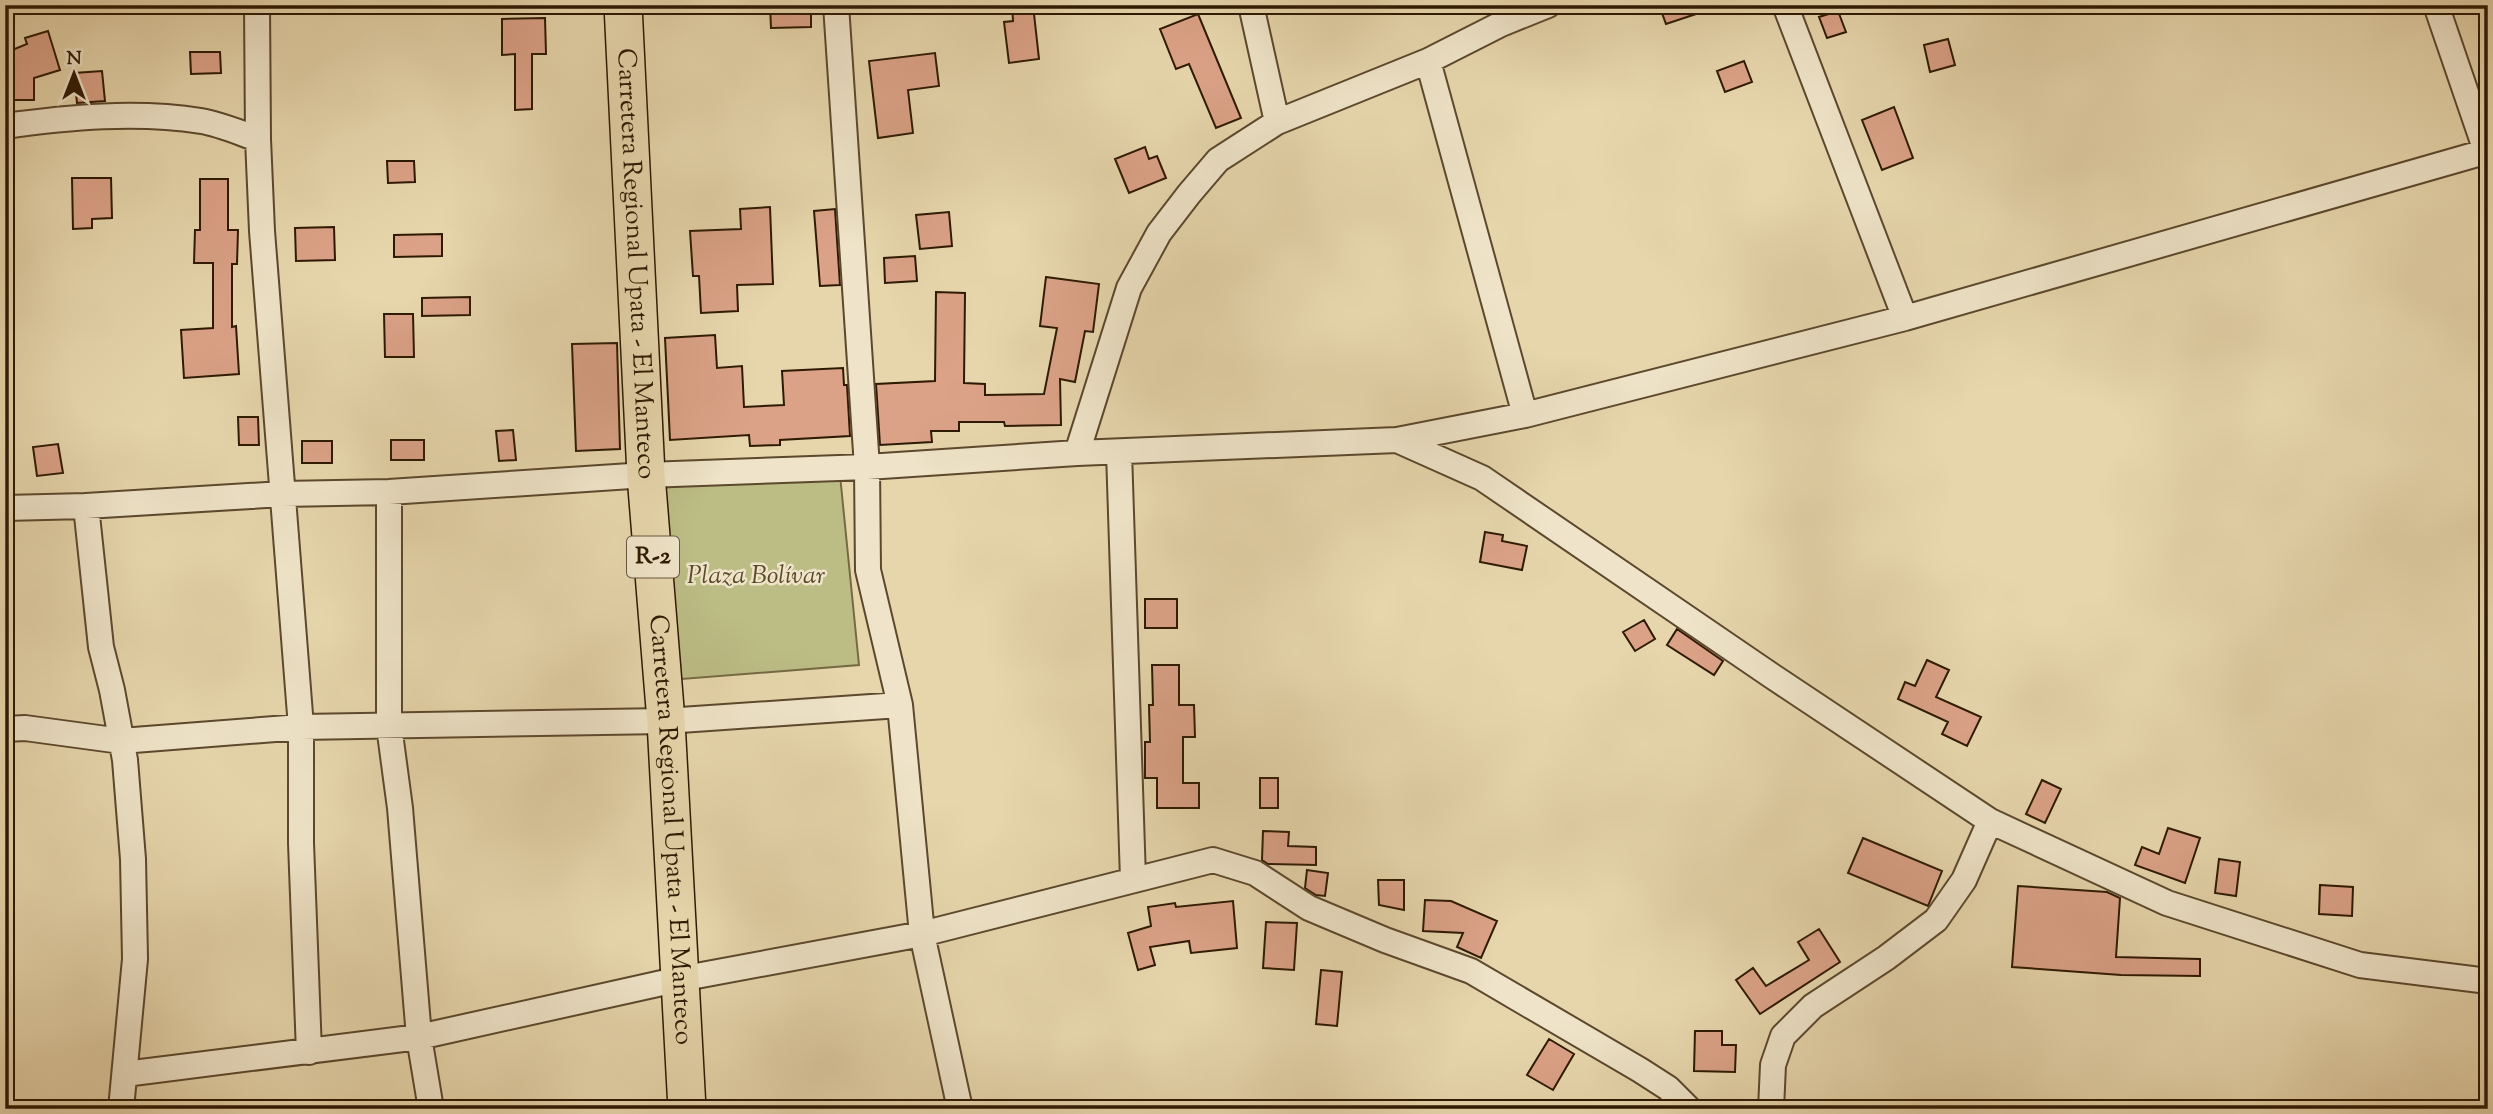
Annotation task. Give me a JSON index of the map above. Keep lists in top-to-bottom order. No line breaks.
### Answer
{"streets":{"main road":["Carretera Regional Upata - El Manteco","R-2"]},"parks":["Plaza Bolívar"],"north":"top"}
